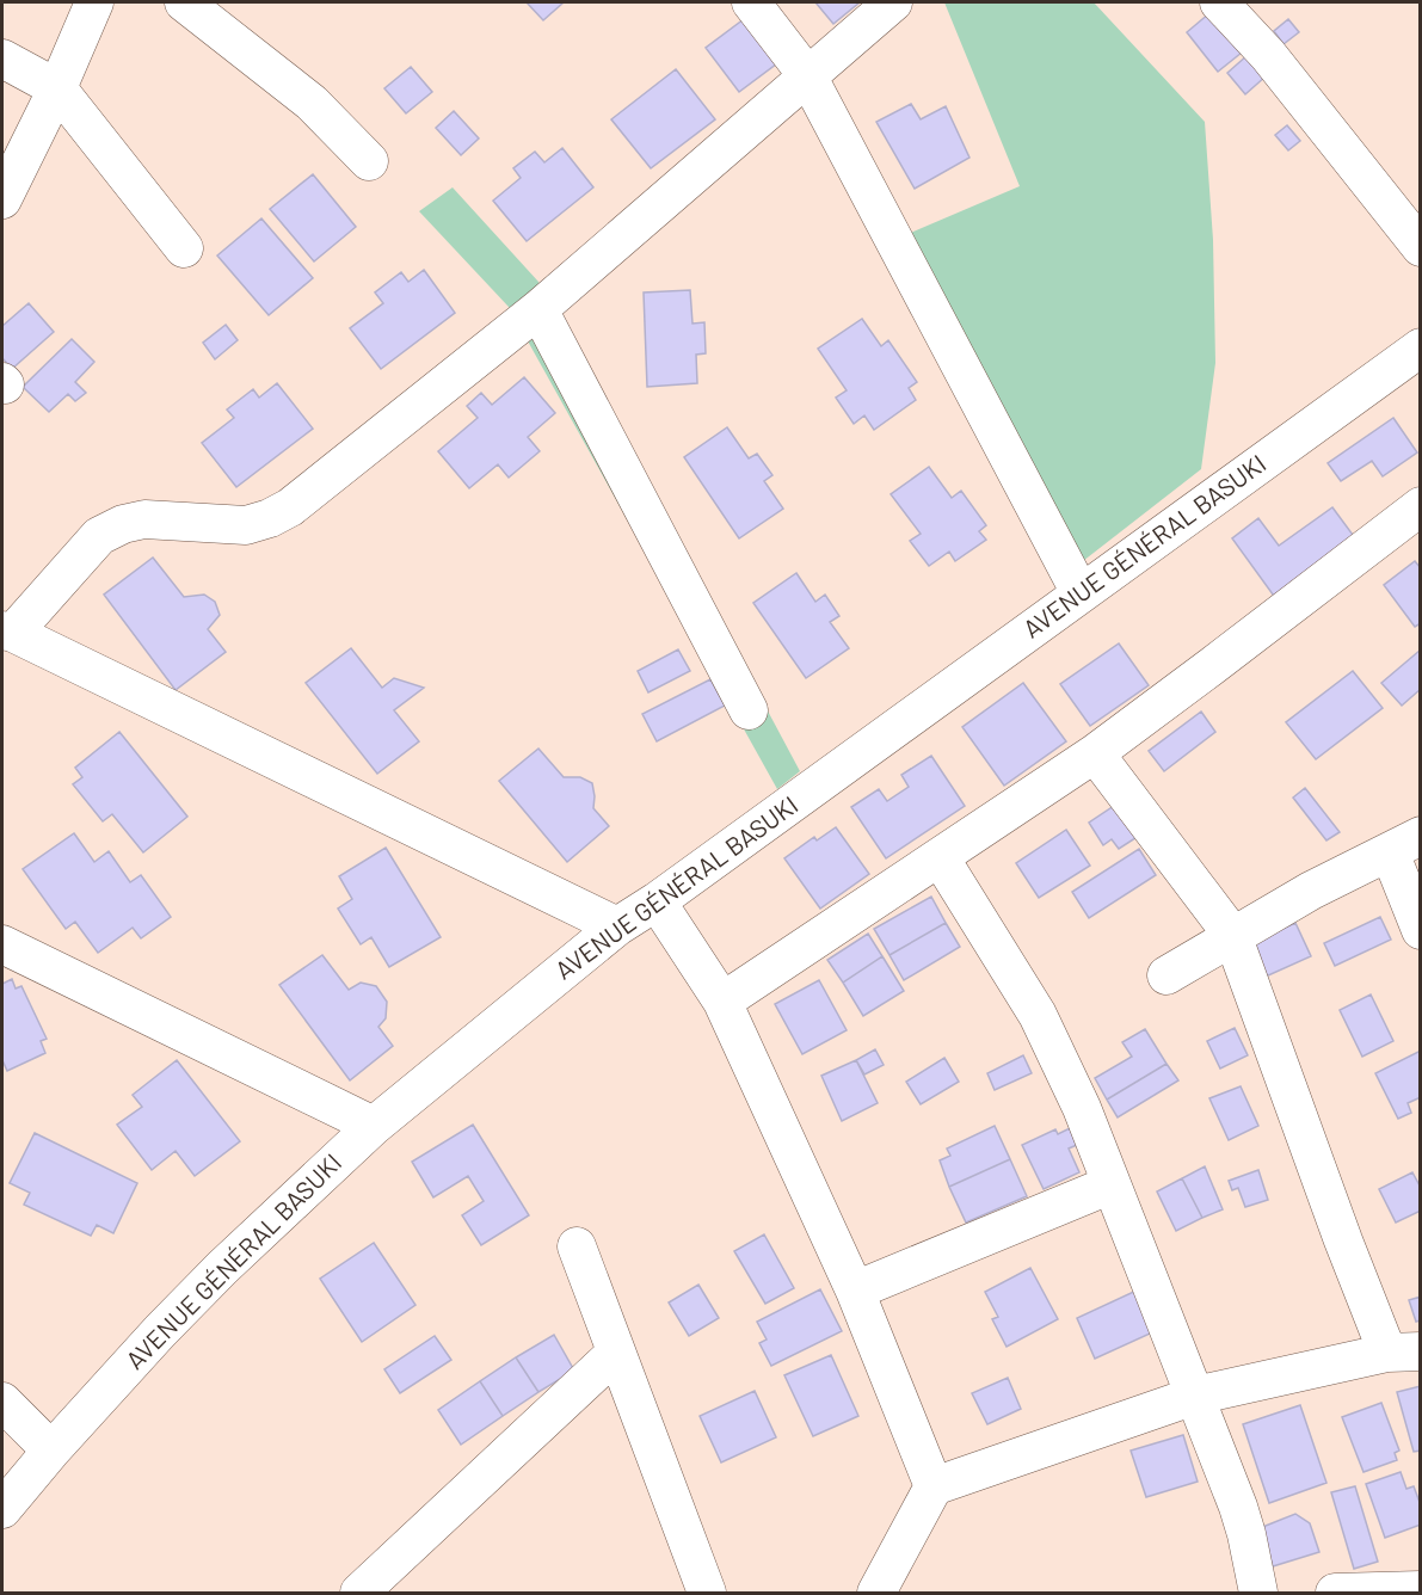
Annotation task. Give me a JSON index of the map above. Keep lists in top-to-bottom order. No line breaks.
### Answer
{"streets":{"street":["AVENUE GÉNÉRAL BASUKI"]}}
